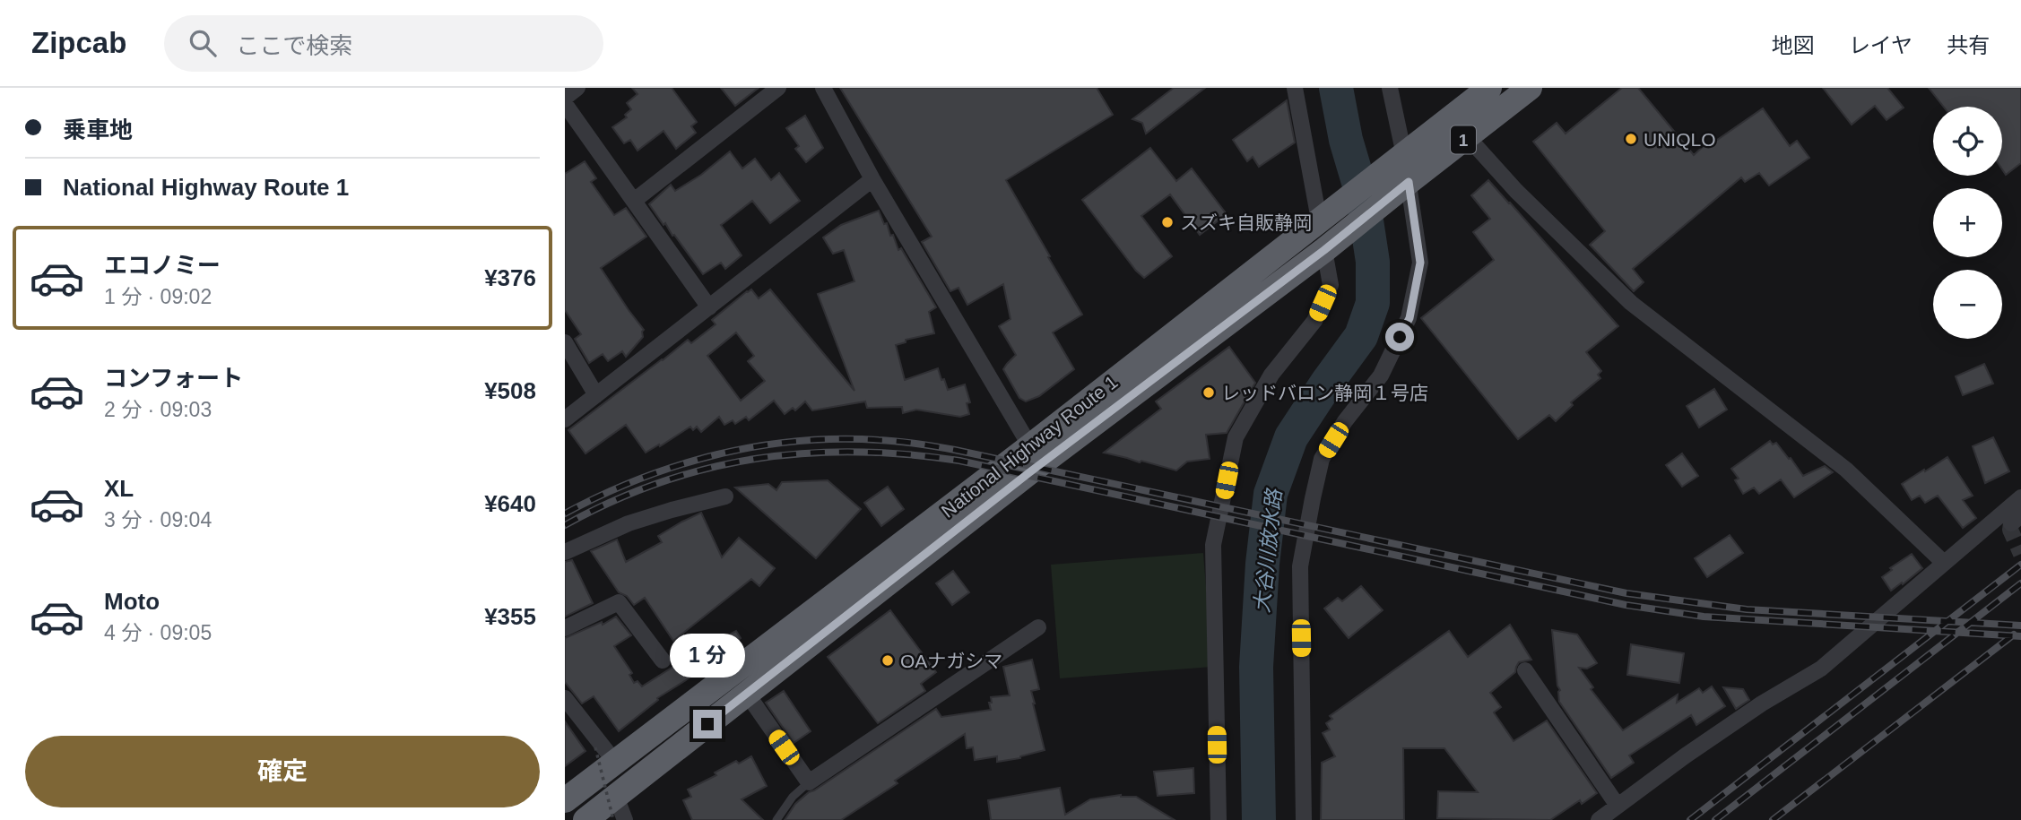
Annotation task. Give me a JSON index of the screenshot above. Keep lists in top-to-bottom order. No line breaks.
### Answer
{"streets":{"highway":["1","National Highway Route 1"]},"water":["大谷川放水路"],"places":["UNIQLO","スズキ自販静岡","レッドバロン静岡１号店","OAナガシマ"],"page":{"header":"Zipcab","search":"ここで検索","nav":["地図","レイヤ","共有"],"banner":["乗車地","National Highway Route 1"],"map_buttons":["+","−"],"list":[{"name":"エコノミー","note":"1 分 · 09:02","value":"¥376"},{"name":"コンフォート","note":"2 分 · 09:03","value":"¥508"},{"name":"XL","note":"3 分 · 09:04","value":"¥640"},{"name":"Moto","note":"4 分 · 09:05","value":"¥355"}],"bubble":"1 分","buttons":"確定"}}
